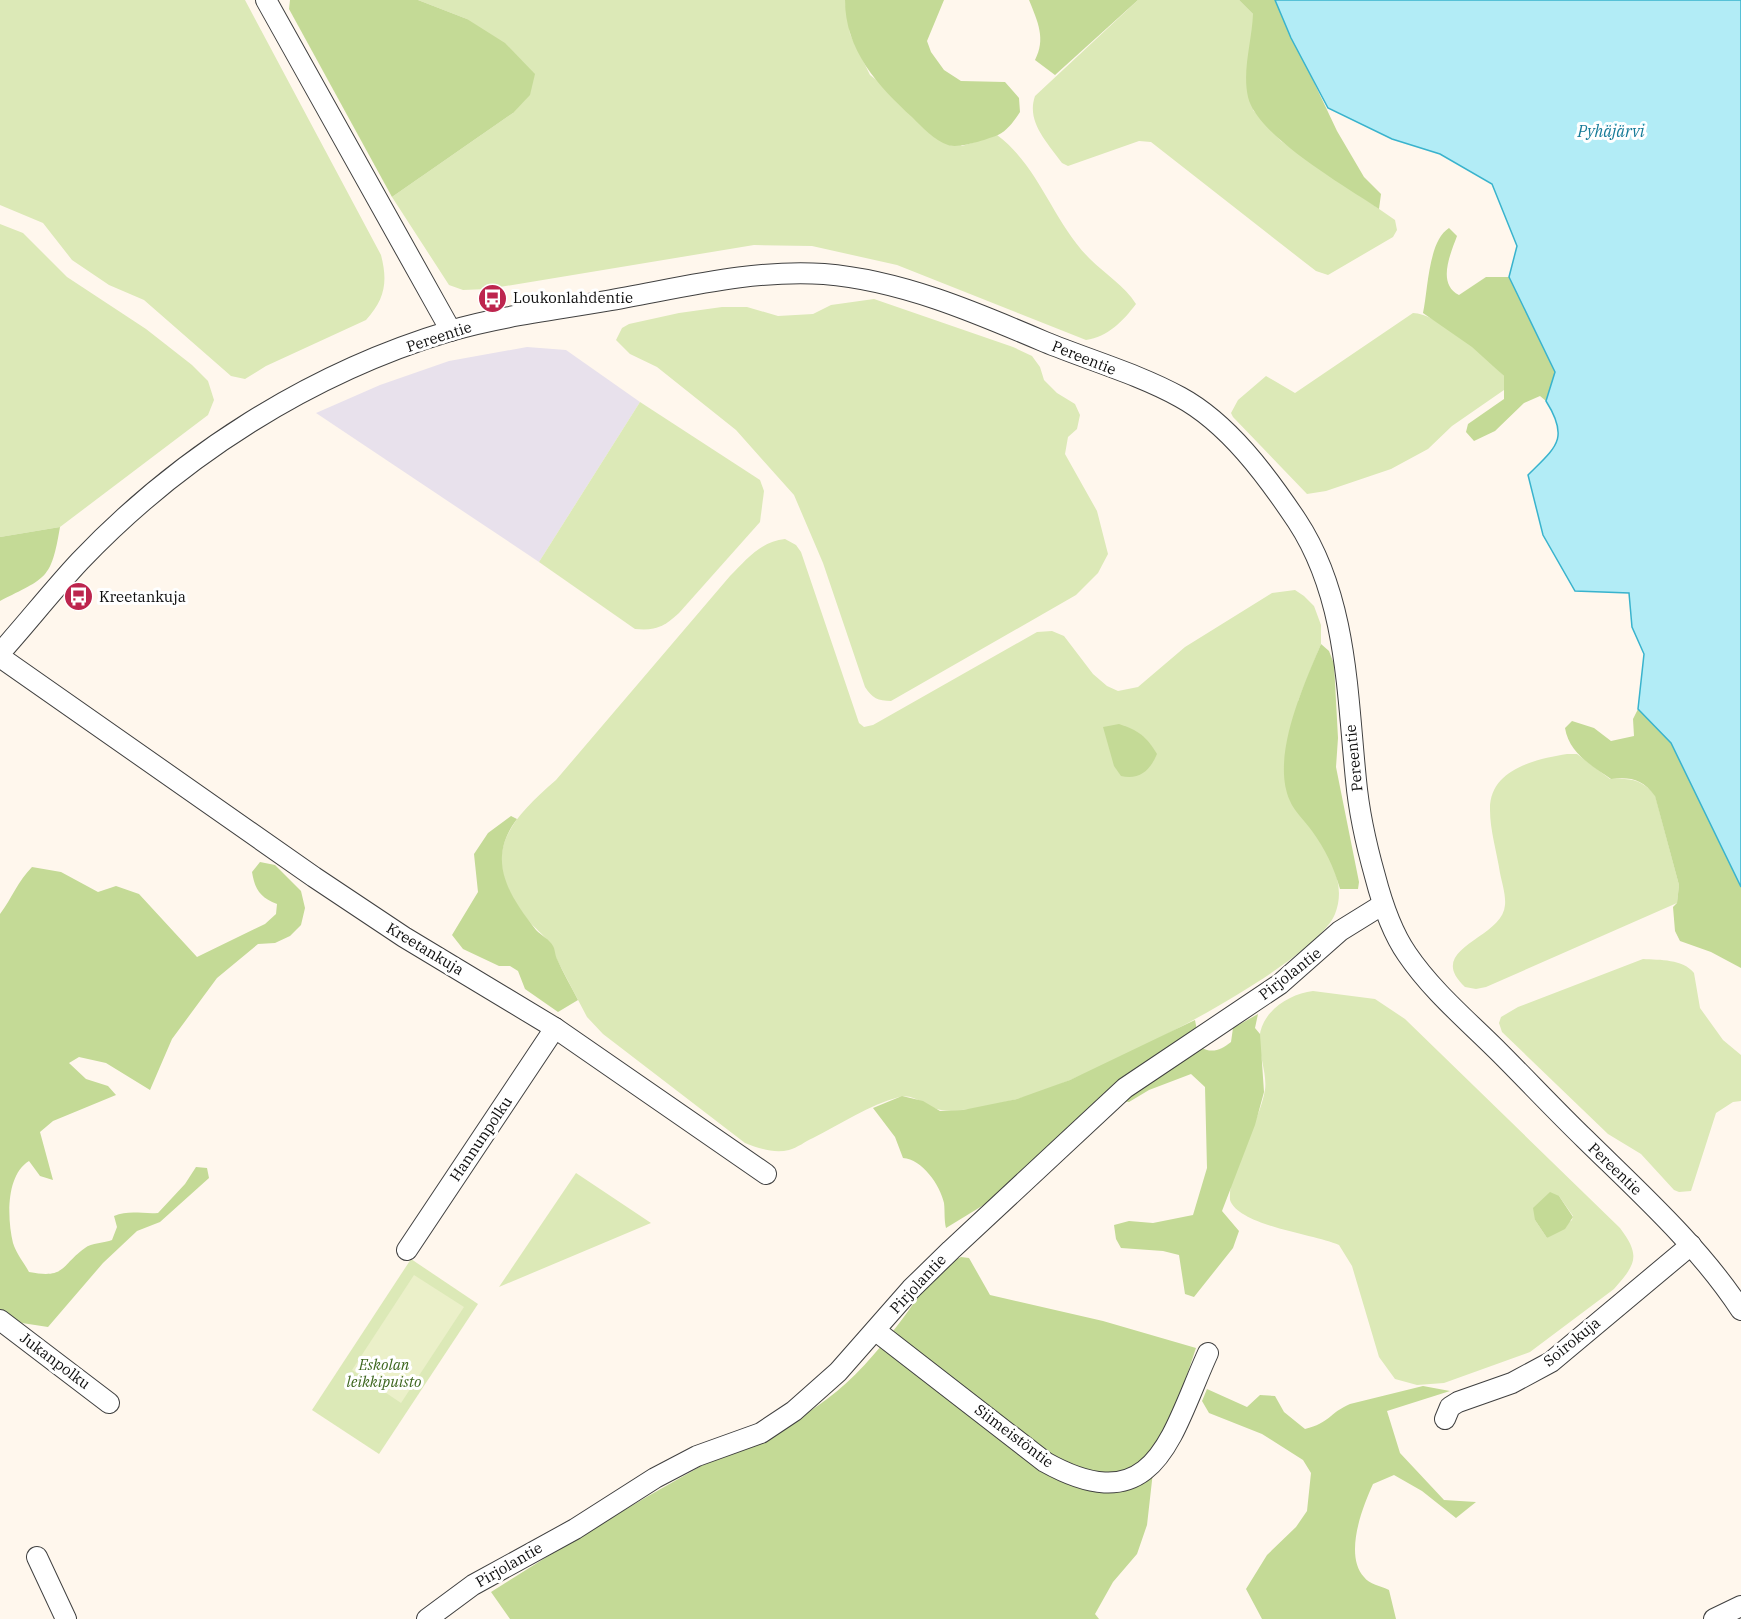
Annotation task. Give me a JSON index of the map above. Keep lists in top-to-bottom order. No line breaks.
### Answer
{"streets":{"street":["Pereentie","Kreetankuja","Pirjolantie","Hannunpolku","Soirokuja","Jukanpolku","Siimeistöntie"]},"crossings":[["Pereentie","Kreetankuja"],["Pereentie","Pirjolantie"],["Pereentie","Soirokuja"],["Kreetankuja","Hannunpolku"],["Pirjolantie","Siimeistöntie"]],"water":["Pyhäjärvi"],"parks":["Eskolan leikkipuisto"],"places":{"bus stop":["Loukonlahdentie","Kreetankuja"]}}
